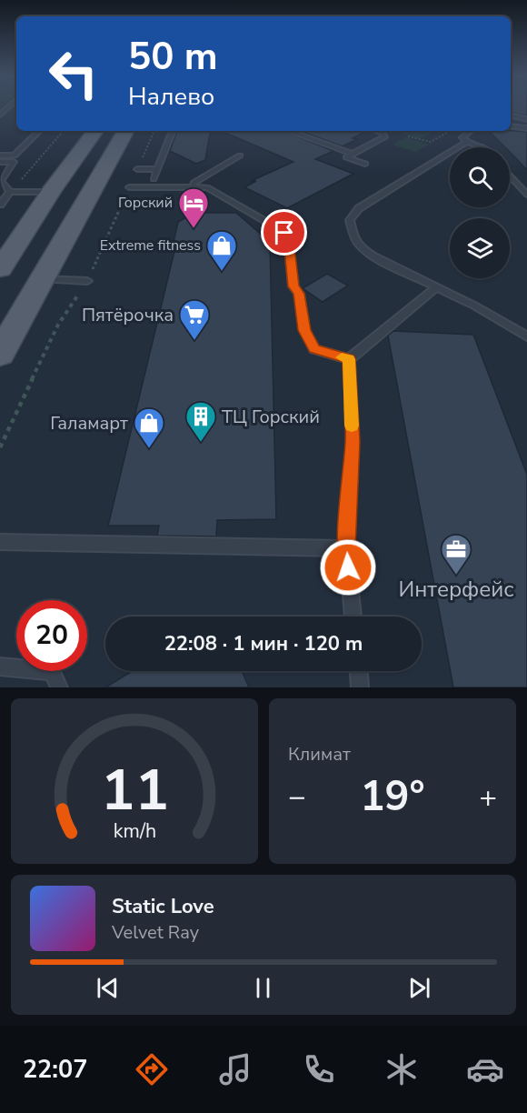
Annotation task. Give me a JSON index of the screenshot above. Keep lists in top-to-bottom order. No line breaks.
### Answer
{"places":{"hotel":["Горский"],"shop":["Extreme fitness","Галамарт"],"supermarket":["Пятёрочка"],"building":["ТЦ Горский"],"office":["Интерфейс"]},"page":{"turn":["50 m","Налево"],"limit":"20","trip":"22:08 · 1 мин · 120 m","tile":"Климат","heat":["−","19°","+"],"song":["Static Love","Velvet Ray"],"tabs":"22:07","gauge":["11","km/h"]}}
